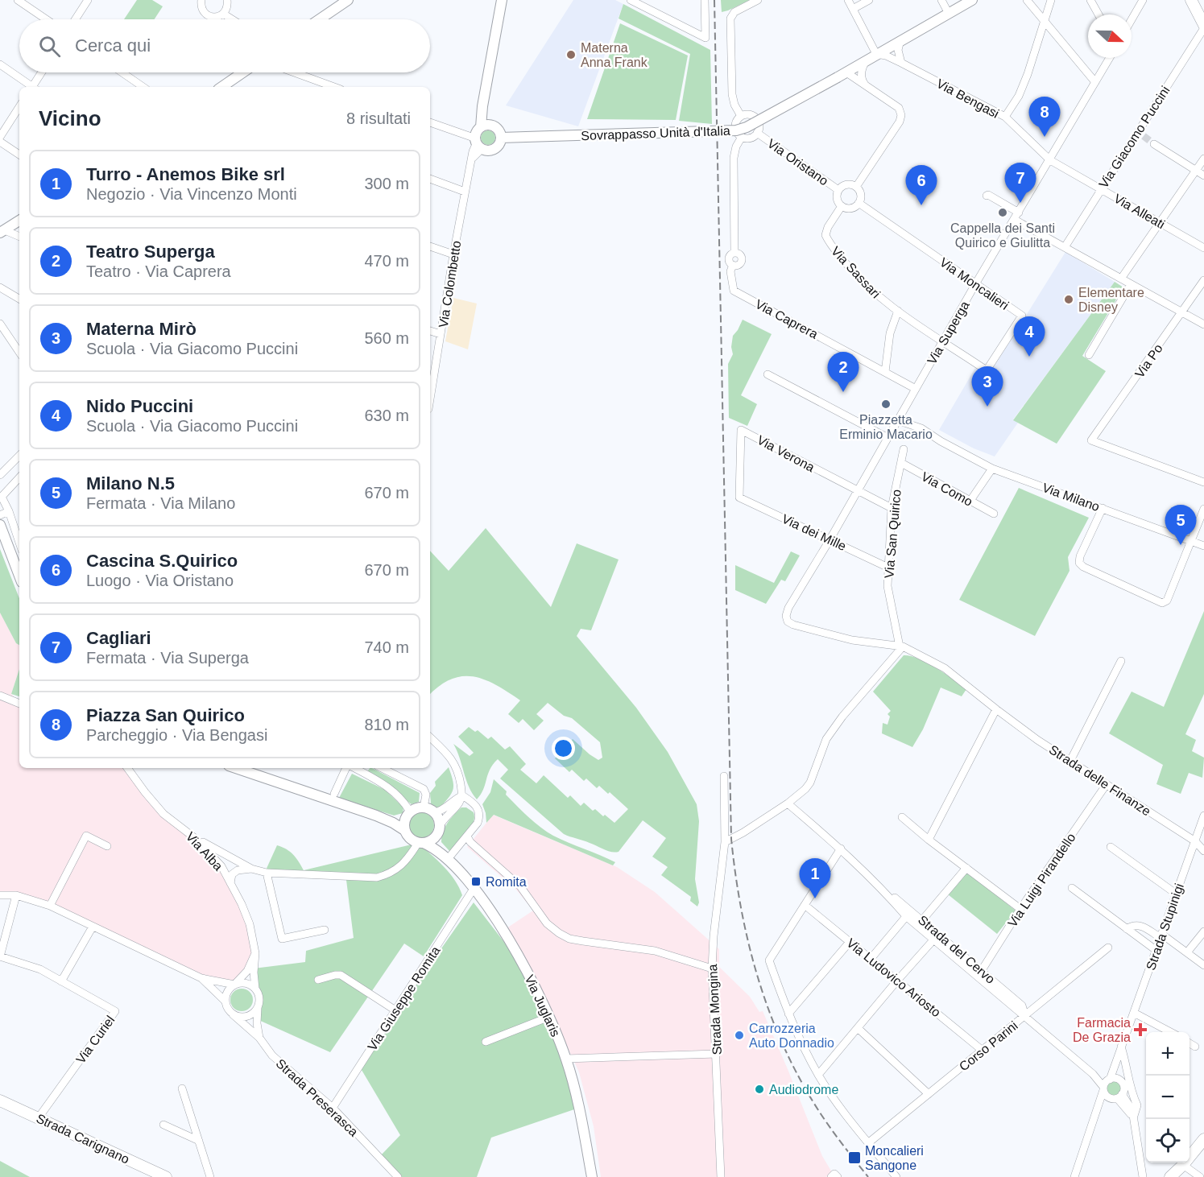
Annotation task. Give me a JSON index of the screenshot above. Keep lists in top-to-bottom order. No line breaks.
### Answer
{"streets":{"main road":["Strada Carignano"],"street":["Via Bengasi","Sovrappasso Unità d'Italia","Via Giacomo Puccini","Via Oristano","Via Alleati","Via Sassari","Via Moncalieri","Via Colombetto","Via Caprera","Via Superga","Via Po","Via Verona","Via Como","Via Milano","Via dei Mille","Via San Quirico","Strada delle Finanze","Via Alba","Via Luigi Pirandello","Strada Stupinigi","Strada del Cervo","Via Ludovico Ariosto","Via Giuseppe Romita","Via Juglaris","Strada Mongina","Via Curiel","Corso Parini","Strada Preserasca"]},"crossings":[["Via Bengasi","Sovrappasso Unità d'Italia"],["Via Bengasi","Via Alleati"],["Via Bengasi","Via Superga"],["Sovrappasso Unità d'Italia","Via Colombetto"],["Via Giacomo Puccini","Via Alleati"],["Via Oristano","Via Sassari"],["Via Oristano","Via Moncalieri"],["Via Oristano","Via Caprera"],["Via Alleati","Via Superga"],["Via Sassari","Via Moncalieri"],["Via Sassari","Via Superga"],["Via Moncalieri","Via Superga"],["Via Caprera","Via Superga"],["Via Superga","Via Verona"],["Via Superga","Via Milano"],["Via Superga","Via dei Mille"],["Via Superga","Strada delle Finanze"],["Via Verona","Via dei Mille"],["Via Verona","Via San Quirico"],["Via Como","Via San Quirico"],["Via dei Mille","Via San Quirico"],["Via San Quirico","Strada delle Finanze"],["Strada delle Finanze","Via Luigi Pirandello"],["Strada delle Finanze","Strada Stupinigi"],["Via Alba","Strada Preserasca"],["Via Luigi Pirandello","Strada del Cervo"],["Strada Stupinigi","Strada del Cervo"],["Strada del Cervo","Corso Parini"],["Via Ludovico Ariosto","Corso Parini"],["Via Giuseppe Romita","Via Juglaris"],["Via Giuseppe Romita","Strada Preserasca"],["Via Curiel","Strada Carignano"]],"places":{"other":["Materna Anna Frank","Cappella dei Santi Quirico e Giulitta","Elementare Disney","Piazzetta Erminio Macario","Carrozzeria Auto Donnadio","Audiodrome"],"transit":["Romita","Moncalieri Sangone"],"health":["Farmacia De Grazia"]},"north":"right","page":{"search":"Cerca qui","heading":["Vicino","8 risultati"],"pins":["8","7","6","4","2","3","5","1"],"list":[{"mark":"1","name":"Turro - Anemos Bike srl","note":"Negozio · Via Vincenzo Monti","value":"300 m"},{"mark":"2","name":"Teatro Superga","note":"Teatro · Via Caprera","value":"470 m"},{"mark":"3","name":"Materna Mirò","note":"Scuola · Via Giacomo Puccini","value":"560 m"},{"mark":"4","name":"Nido Puccini","note":"Scuola · Via Giacomo Puccini","value":"630 m"},{"mark":"5","name":"Milano N.5","note":"Fermata · Via Milano","value":"670 m"},{"mark":"6","name":"Cascina S.Quirico","note":"Luogo · Via Oristano","value":"670 m"},{"mark":"7","name":"Cagliari","note":"Fermata · Via Superga","value":"740 m"},{"mark":"8","name":"Piazza San Quirico","note":"Parcheggio · Via Bengasi","value":"810 m"}],"map_buttons":["+","−"]}}
